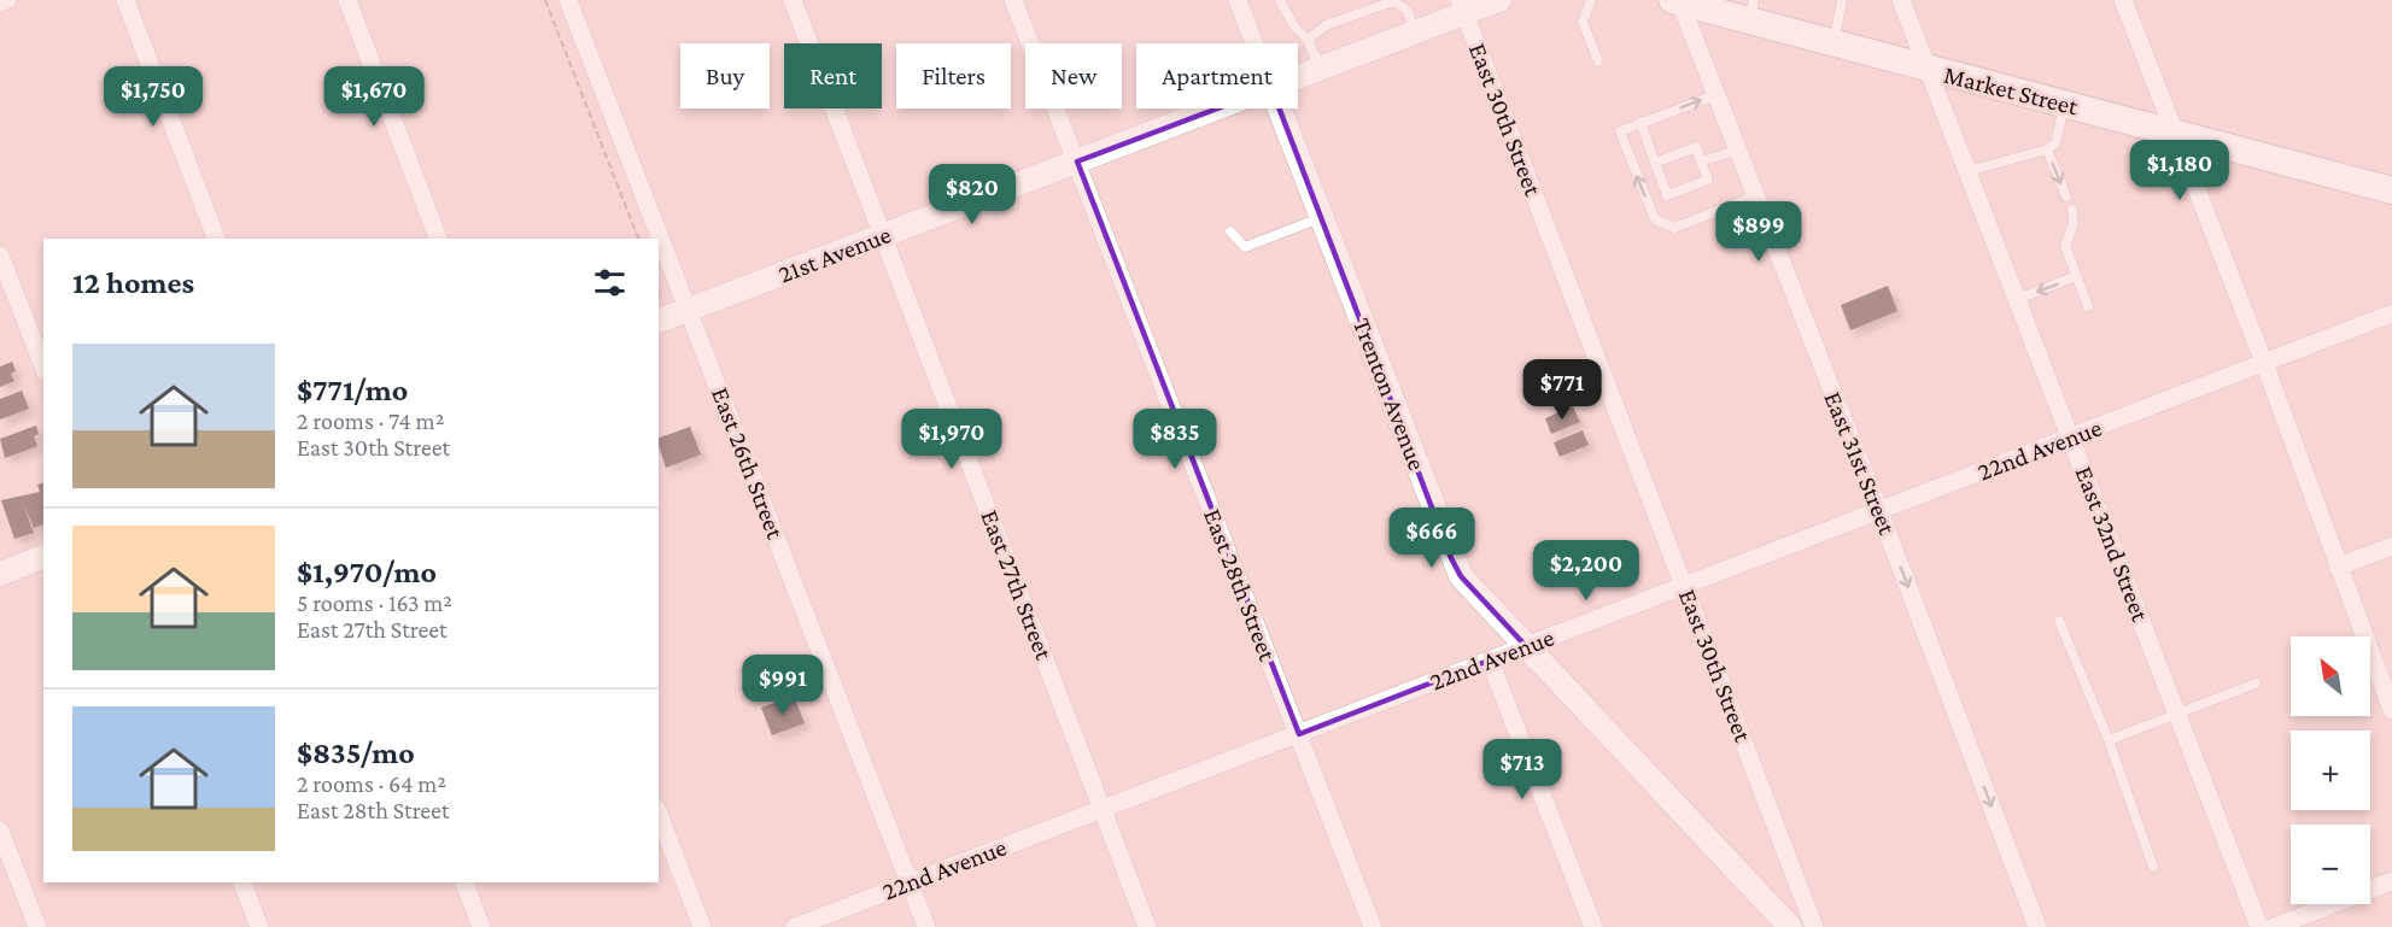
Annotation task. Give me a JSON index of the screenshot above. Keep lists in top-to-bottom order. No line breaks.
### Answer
{"streets":{"main road":["Market Street"],"street":["East 30th Street","21st Avenue","Trenton Avenue","22nd Avenue","East 26th Street","East 31st Street","East 32nd Street","East 27th Street","East 28th Street"]},"crossings":[["Market Street","East 31st Street"],["Market Street","East 32nd Street"],["East 30th Street","21st Avenue"],["East 30th Street","22nd Avenue"],["21st Avenue","East 26th Street"],["21st Avenue","East 27th Street"],["21st Avenue","East 28th Street"],["Trenton Avenue","22nd Avenue"],["22nd Avenue","East 26th Street"],["22nd Avenue","East 31st Street"],["22nd Avenue","East 32nd Street"],["22nd Avenue","East 27th Street"],["22nd Avenue","East 28th Street"]],"one_way":["East 31st Street"],"north":"top left","page":{"chip":["Buy","Rent","Filters","New","Apartment"],"price":["$1,750","$1,670","$1,180","$820","$899","$771","$1,970","$835","$666","$2,200","$991","$713"],"heading":"12 homes","list":[{"name":"$771/mo","note":"2 rooms · 74 m² · East 30th Street"},{"name":"$1,970/mo","note":"5 rooms · 163 m² · East 27th Street"},{"name":"$835/mo","note":"2 rooms · 64 m² · East 28th Street"}],"map_buttons":["+","−"]}}
